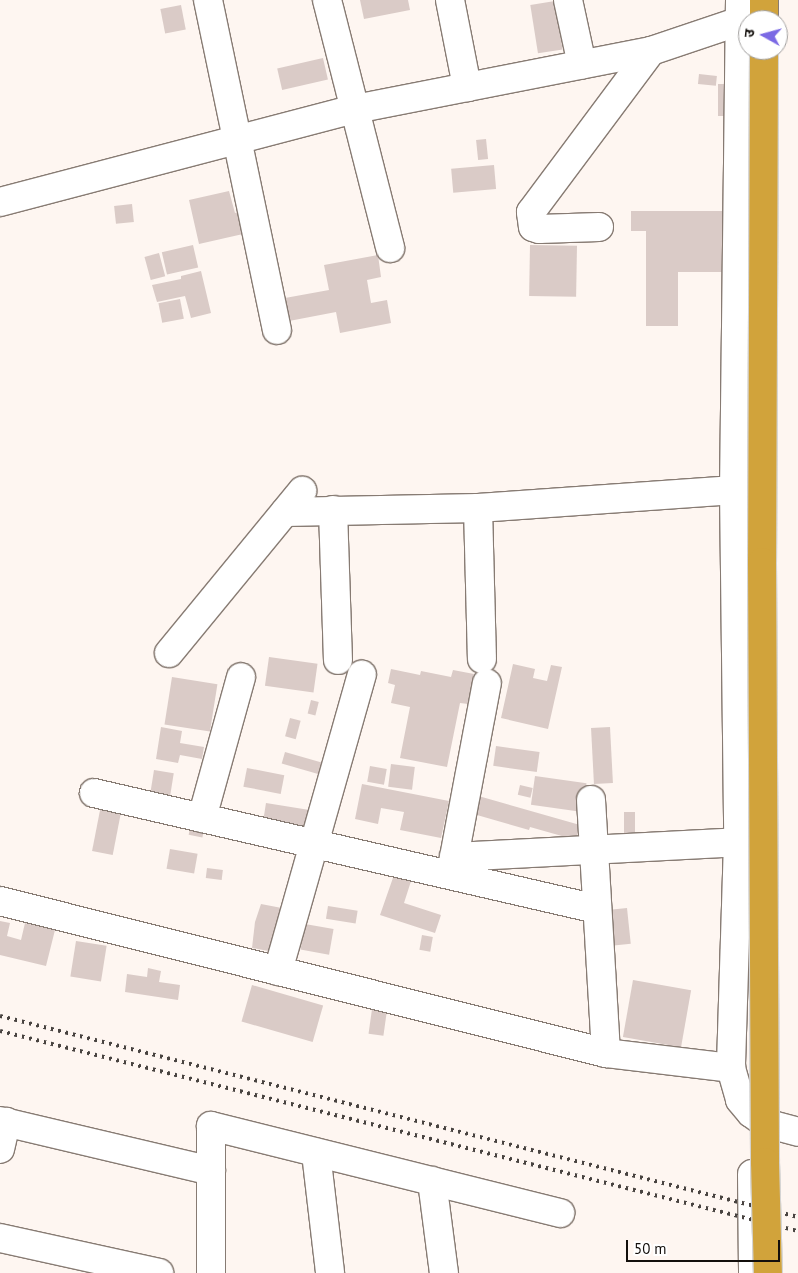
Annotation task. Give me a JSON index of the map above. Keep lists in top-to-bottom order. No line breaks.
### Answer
{"scale_bar":"50 m","north":"left"}
